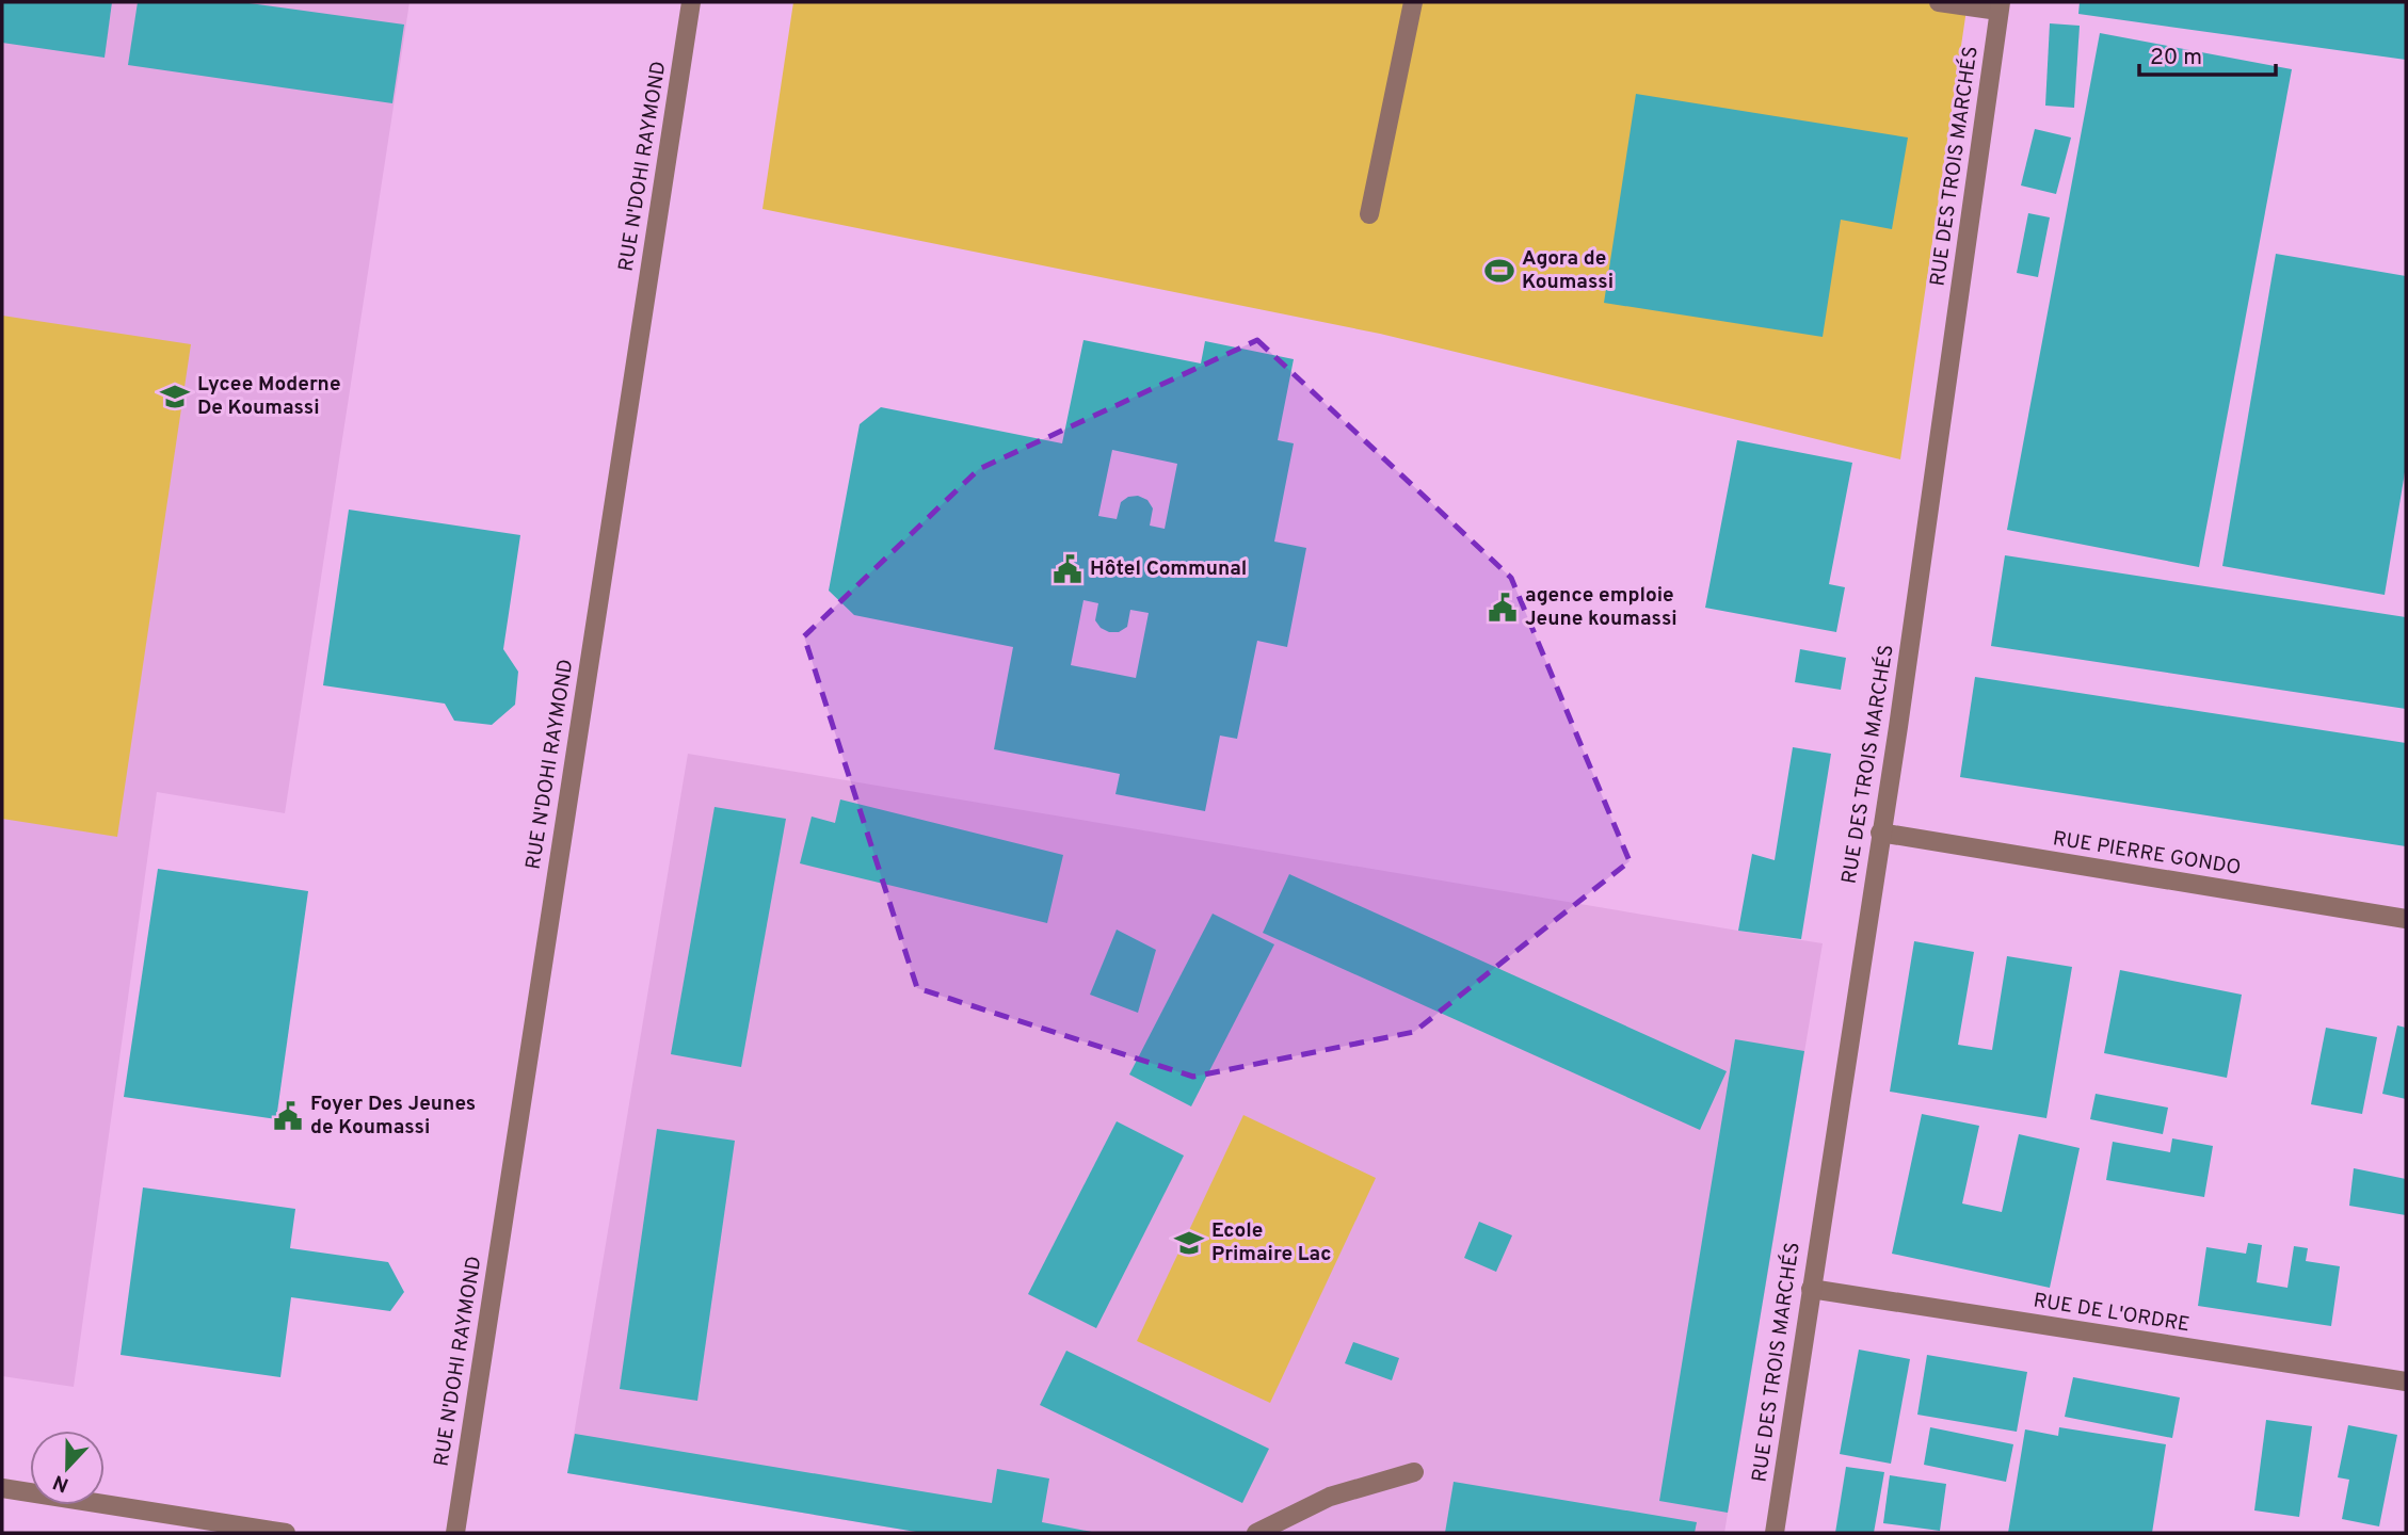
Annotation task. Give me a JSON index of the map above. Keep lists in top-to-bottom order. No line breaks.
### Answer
{"streets":{"street":["RUE N'DOHI RAYMOND","RUE DES TROIS MARCHÉS","RUE PIERRE GONDO","RUE DE L'ORDRE"]},"crossings":[["RUE DES TROIS MARCHÉS","RUE PIERRE GONDO"],["RUE DES TROIS MARCHÉS","RUE DE L'ORDRE"]],"places":{"sports":["Agora de Koumassi"],"school or university":["Lycee Moderne De Koumassi","Ecole Primaire Lac"],"public building":["Hôtel Communal","agence emploie Jeune koumassi","Foyer Des Jeunes de Koumassi"]},"scale_bar":"20 m","north":"bottom"}
